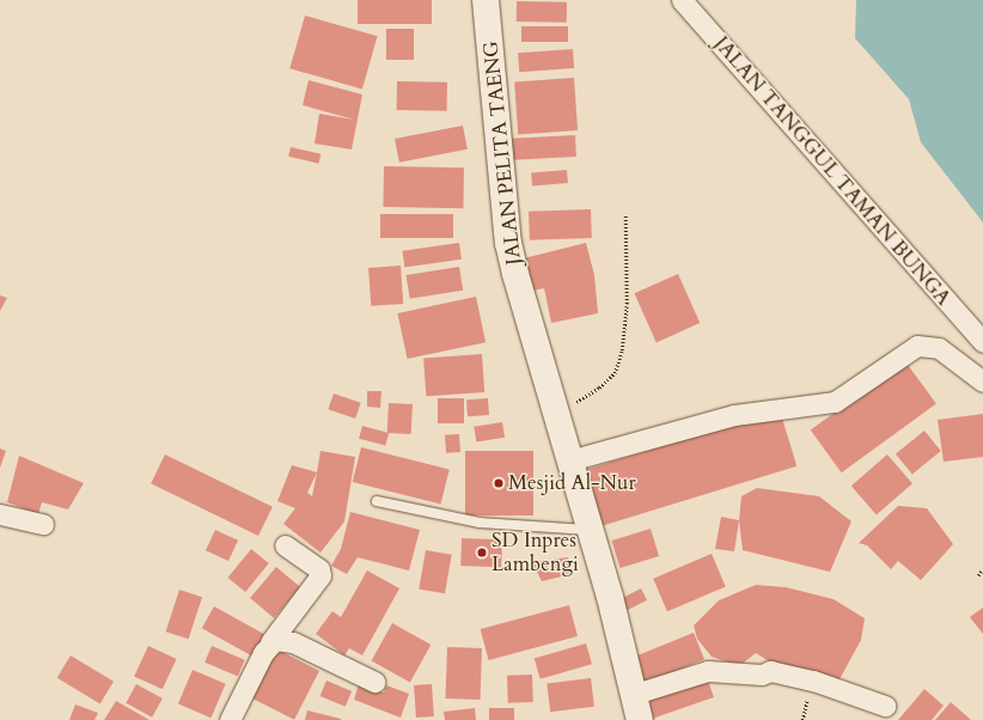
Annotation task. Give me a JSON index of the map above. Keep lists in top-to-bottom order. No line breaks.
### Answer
{"streets":{"street":["JALAN PELITA TAENG","JALAN TANGGUL TAMAN BUNGA"]},"places":["Mesjid Al-Nur","SD Inpres Lambengi"]}
